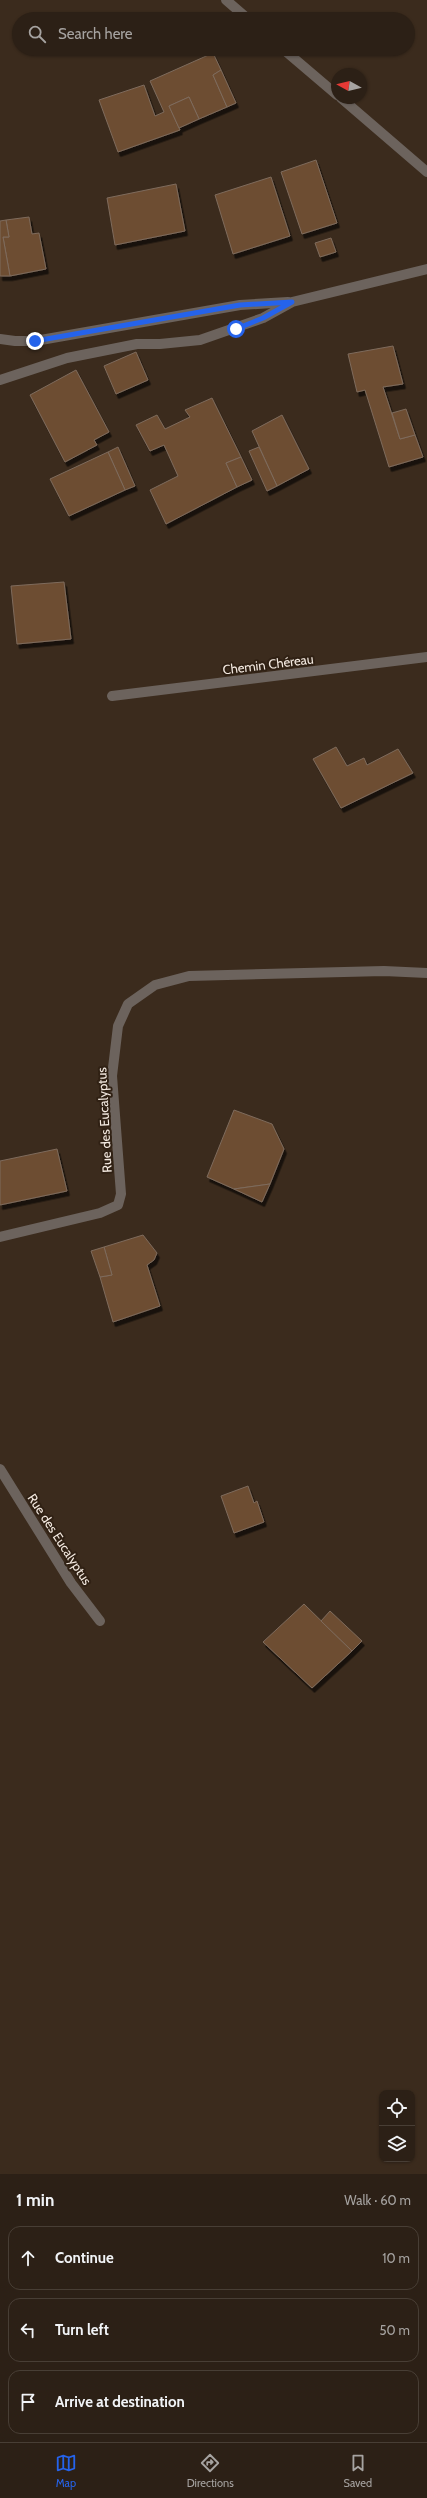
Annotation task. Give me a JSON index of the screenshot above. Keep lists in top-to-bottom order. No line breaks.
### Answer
{"streets":{"street":["Chemin Chéreau","Rue des Eucalyptus"]},"north":"left","page":{"search":"Search here","heading":["1 min","Walk · 60 m"],"list":[["Continue","10 m"],["Turn left","50 m"],"Arrive at destination"],"nav":["Map","Directions","Saved"]}}
